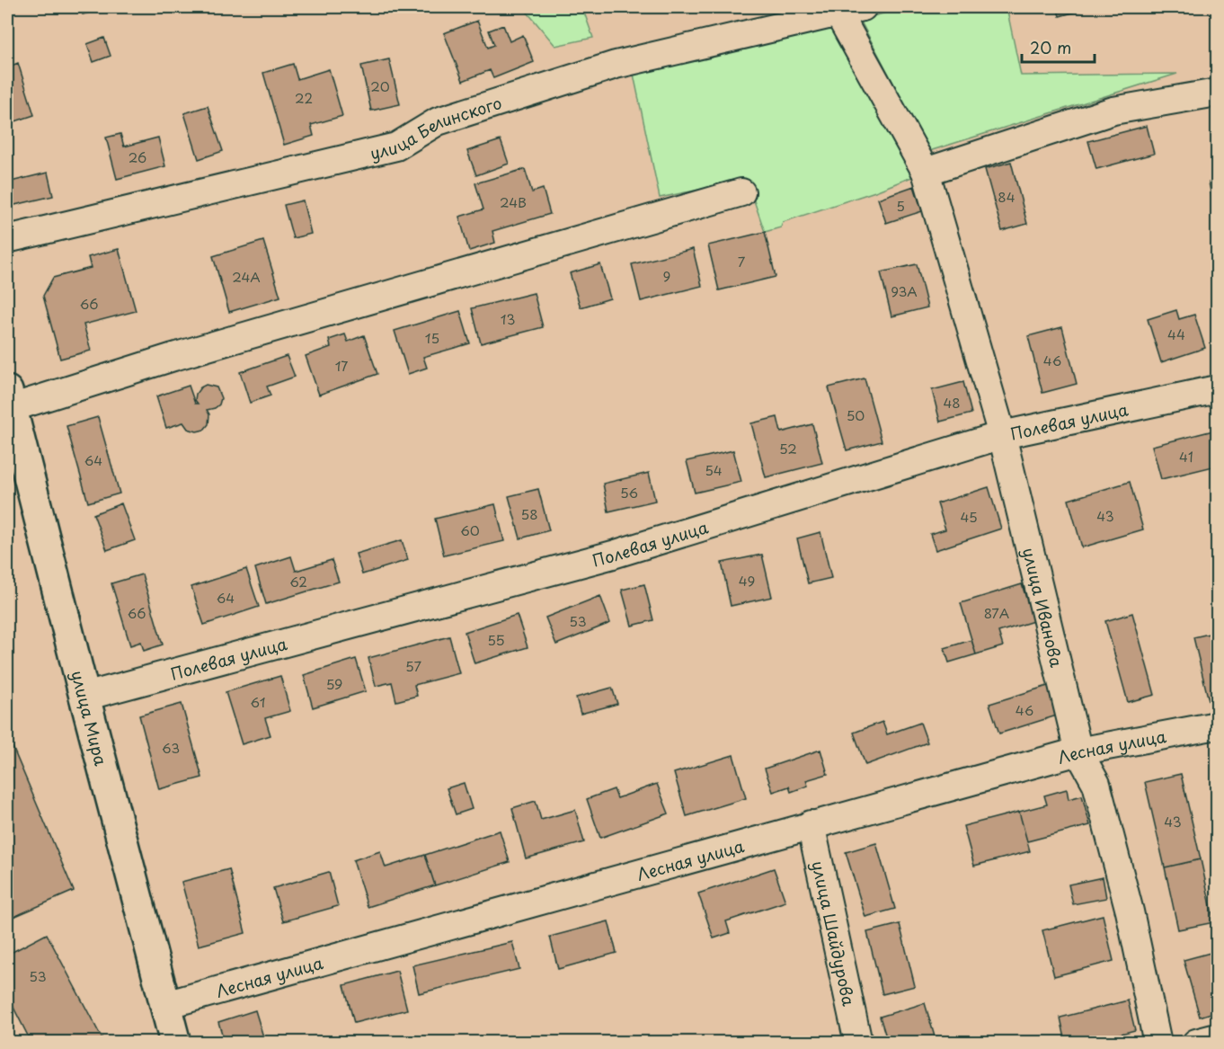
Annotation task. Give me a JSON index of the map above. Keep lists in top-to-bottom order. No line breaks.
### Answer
{"streets":{"street":["улица Белинского","Полевая улица","улица Иванова","улица Мира","Лесная улица","улица Шайдурова"]},"crossings":[["улица Белинского","улица Иванова"],["Полевая улица","улица Иванова"],["Полевая улица","улица Мира"],["улица Иванова","Лесная улица"],["улица Мира","Лесная улица"],["Лесная улица","улица Шайдурова"]],"house_numbers":["20","22","26","84","24В","5","7","9","24А","93А","66","13","44","15","46","17","48","50","52","41","64","54","56","58","43","45","60","49","62","64","66","87А","53","55","57","59","61","46","63","43","53"],"scale_bar":"20 m"}
